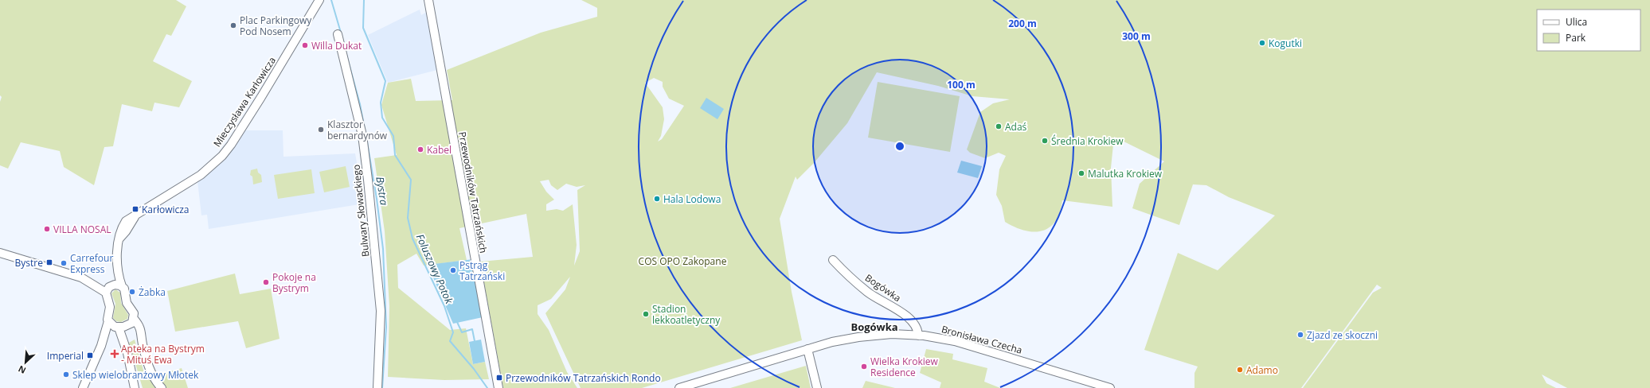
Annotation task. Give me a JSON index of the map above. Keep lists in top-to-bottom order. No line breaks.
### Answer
{"streets":{"street":["Mieczysława Karłowicza","Przewodników Tatrzańskich","Bulwary Słowackiego","Bogówka","Bronisława Czecha"]},"crossings":[["Bogówka","Bronisława Czecha"]],"districts":["Bogówka"],"water":["Bystra","Foluszowy Potok"],"parks":["COS OPO Zakopane"],"places":{"other":["Plac Parkingowy Pod Nosem","Kogutki","Willa Dukat","Adaś","Klasztor bernardynów","Średnia Krokiew","Kabel","Malutka Krokiew","Hala Lodowa","VILLA NOSAL","Carrefour Express","Pstrąg Tatrzański","Pokoje na Bystrym","Żabka","Stadion lekkoatletyczny","Zjazd ze skoczni","Wielka Krokiew Residence","Adamo","Sklep wielobranżowy Młotek"],"transit":["Karłowicza","Bystre","Imperial","Przewodników Tatrzańskich Rondo"],"health":["Apteka na Bystrym - Mituś Ewa"]},"legend":["Ulica","Park"],"north":"bottom left","rings":["200 m","300 m","100 m"]}
